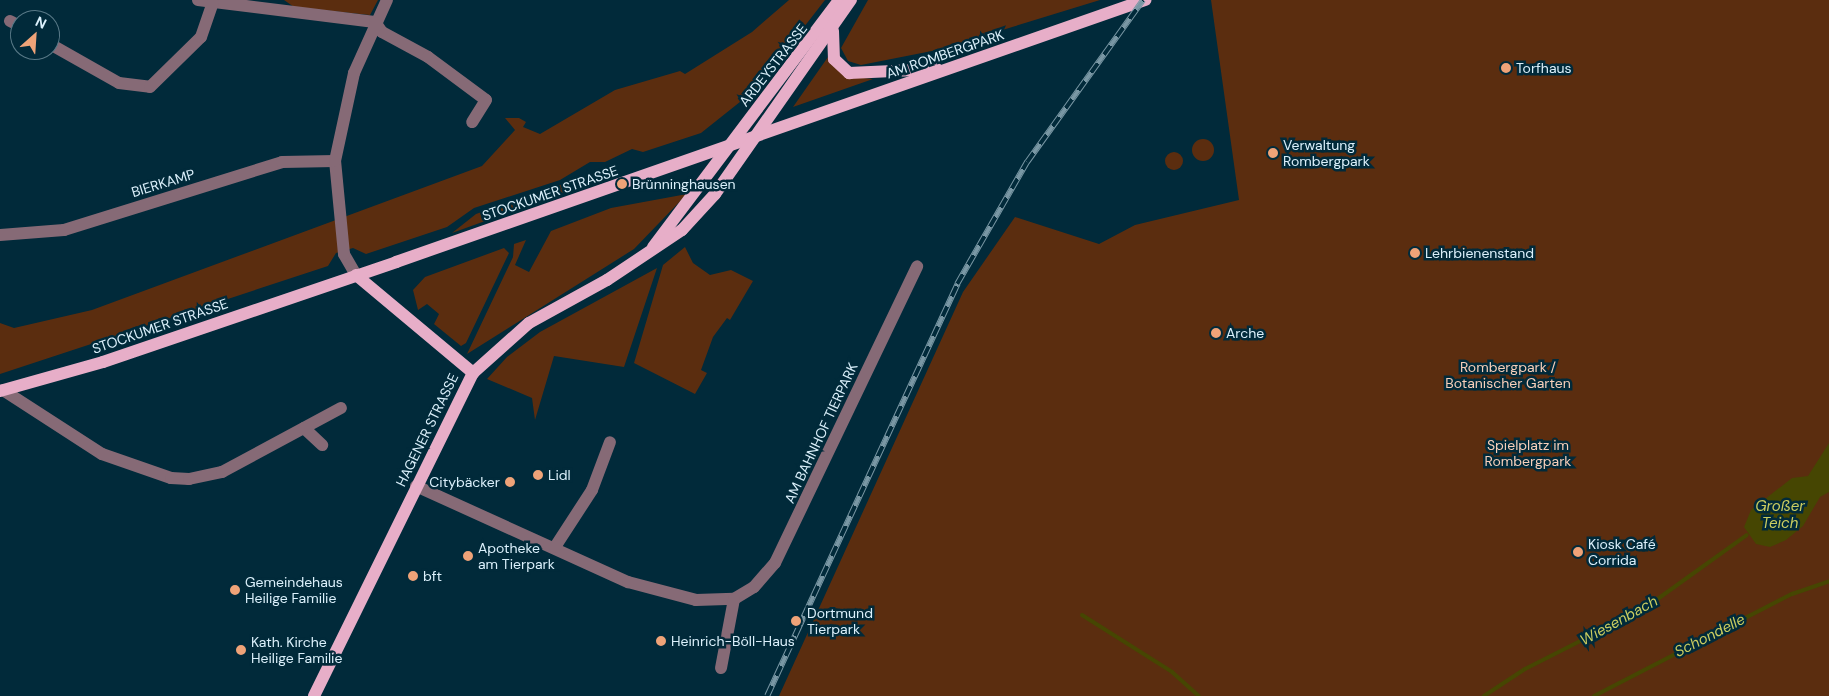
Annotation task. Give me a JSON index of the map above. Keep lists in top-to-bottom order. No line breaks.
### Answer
{"streets":{"main road":["AM ROMBERGPARK","ARDEYSTRASSE","STOCKUMER STRASSE","HAGENER STRASSE"],"street":["BIERKAMP","AM BAHNHOF TIERPARK"]},"crossings":[["AM ROMBERGPARK","ARDEYSTRASSE"],["AM ROMBERGPARK","STOCKUMER STRASSE"],["AM ROMBERGPARK","HAGENER STRASSE"],["ARDEYSTRASSE","STOCKUMER STRASSE"],["ARDEYSTRASSE","HAGENER STRASSE"],["STOCKUMER STRASSE","HAGENER STRASSE"]],"water":["Großer Teich","Wiesenbach","Schondelle"],"parks":["Rombergpark / Botanischer Garten","Spielplatz im Rombergpark"],"places":["Torfhaus","Verwaltung Rombergpark","Brünninghausen","Lehrbienenstand","Arche","Lidl","Citybäcker","Kiosk Café Corrida","Apotheke am Tierpark","bft","Gemeindehaus Heilige Familie","Dortmund Tierpark","Heinrich-Böll-Haus","Kath. Kirche Heilige Familie"],"north":"top right"}
